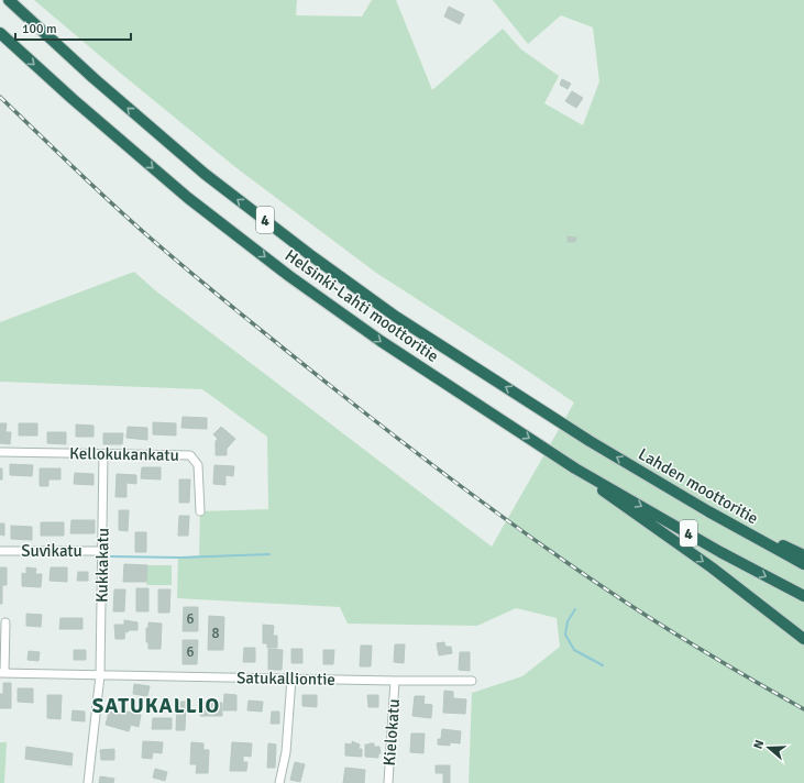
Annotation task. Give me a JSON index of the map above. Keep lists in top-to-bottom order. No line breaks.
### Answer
{"streets":{"highway":["4","Helsinki-Lahti moottoritie","Lahden moottoritie"],"street":["Kellokukankatu","Suvikatu","Kukkakatu","Satukalliontie","Kielokatu"]},"crossings":[["4","Helsinki-Lahti moottoritie"],["Helsinki-Lahti moottoritie","Lahden moottoritie"],["Kellokukankatu","Kukkakatu"],["Suvikatu","Kukkakatu"],["Kukkakatu","Satukalliontie"],["Satukalliontie","Kielokatu"]],"districts":["SATUKALLIO"],"house_numbers":["6","8","6"],"scale_bar":"100 m","north":"left"}
